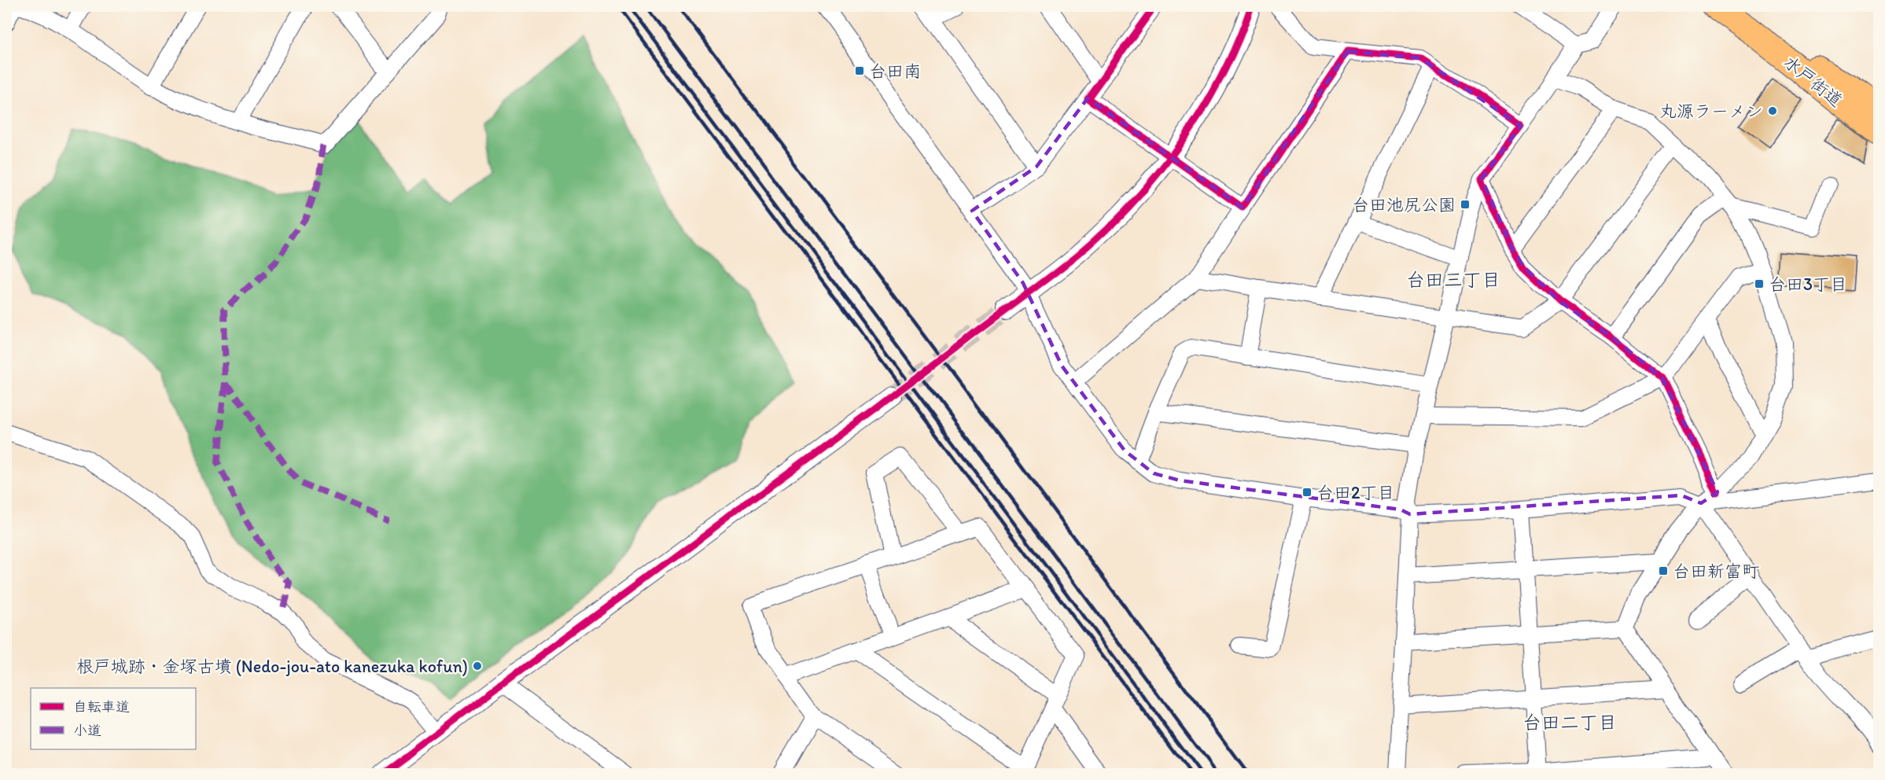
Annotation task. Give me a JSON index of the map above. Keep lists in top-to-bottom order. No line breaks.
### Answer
{"streets":{"highway":["水戸街道"]},"districts":["台田三丁目","台田二丁目"],"places":{"transit":["台田南","台田池尻公園","台田3丁目","台田2丁目","台田新富町"],"other":["丸源ラーメン","根戸城跡・金塚古墳 (Nedo-jou-ato kanezuka kofun)"]},"legend":["自転車道","小道"]}
